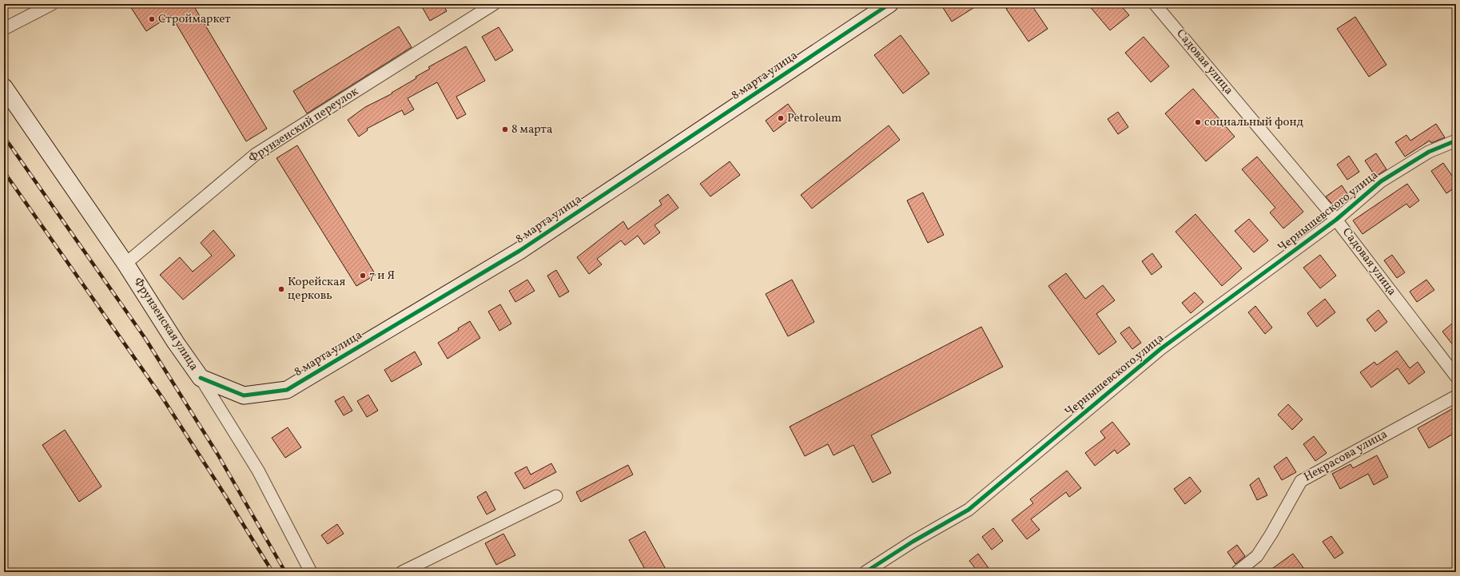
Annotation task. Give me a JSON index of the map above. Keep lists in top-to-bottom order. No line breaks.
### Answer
{"streets":{"street":["Садовая улица","8 марта улица","Фрунзенский переулок","Чернышевского улица","Фрунзенская улица","Некрасова улица"]},"crossings":[["Садовая улица","Чернышевского улица"],["8 марта улица","Фрунзенская улица"],["Фрунзенский переулок","Фрунзенская улица"]],"places":["Строймаркет","Petroleum","социальный фонд","8 марта","7 и Я","Корейская церковь"]}
